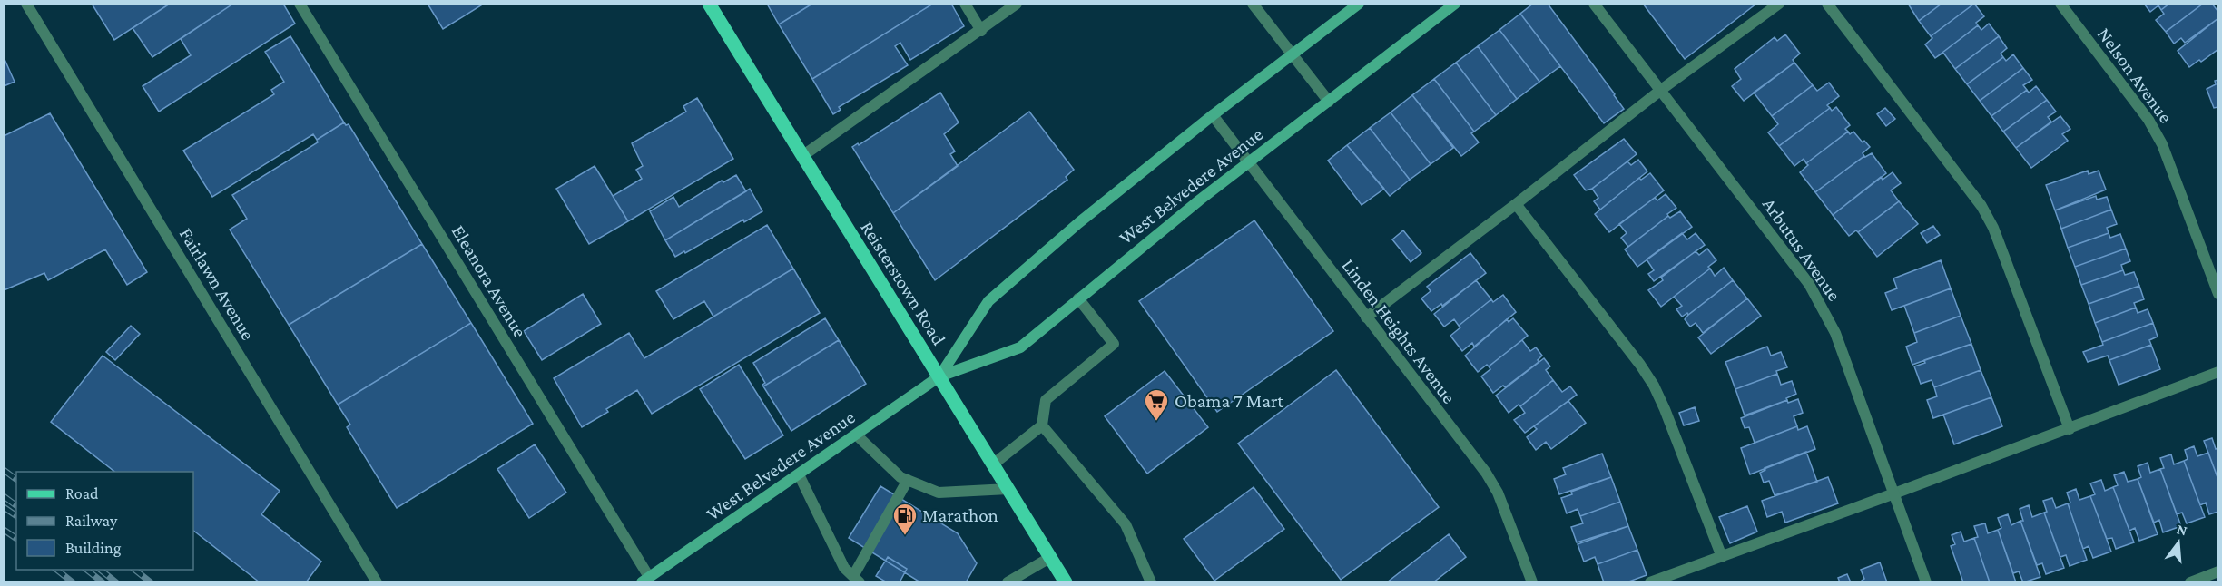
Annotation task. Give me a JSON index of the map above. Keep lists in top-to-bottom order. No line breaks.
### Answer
{"streets":{"main road":["West Belvedere Avenue","Reisterstown Road"],"street":["Nelson Avenue","Arbutus Avenue","Eleanora Avenue","Fairlawn Avenue","Linden Heights Avenue"]},"crossings":[["West Belvedere Avenue","Eleanora Avenue"],["West Belvedere Avenue","Reisterstown Road"],["West Belvedere Avenue","Linden Heights Avenue"]],"places":{"supermarket":["Obama 7 Mart"],"fuel station":["Marathon"]},"legend":["Road","Railway","Building"],"north":"top"}
